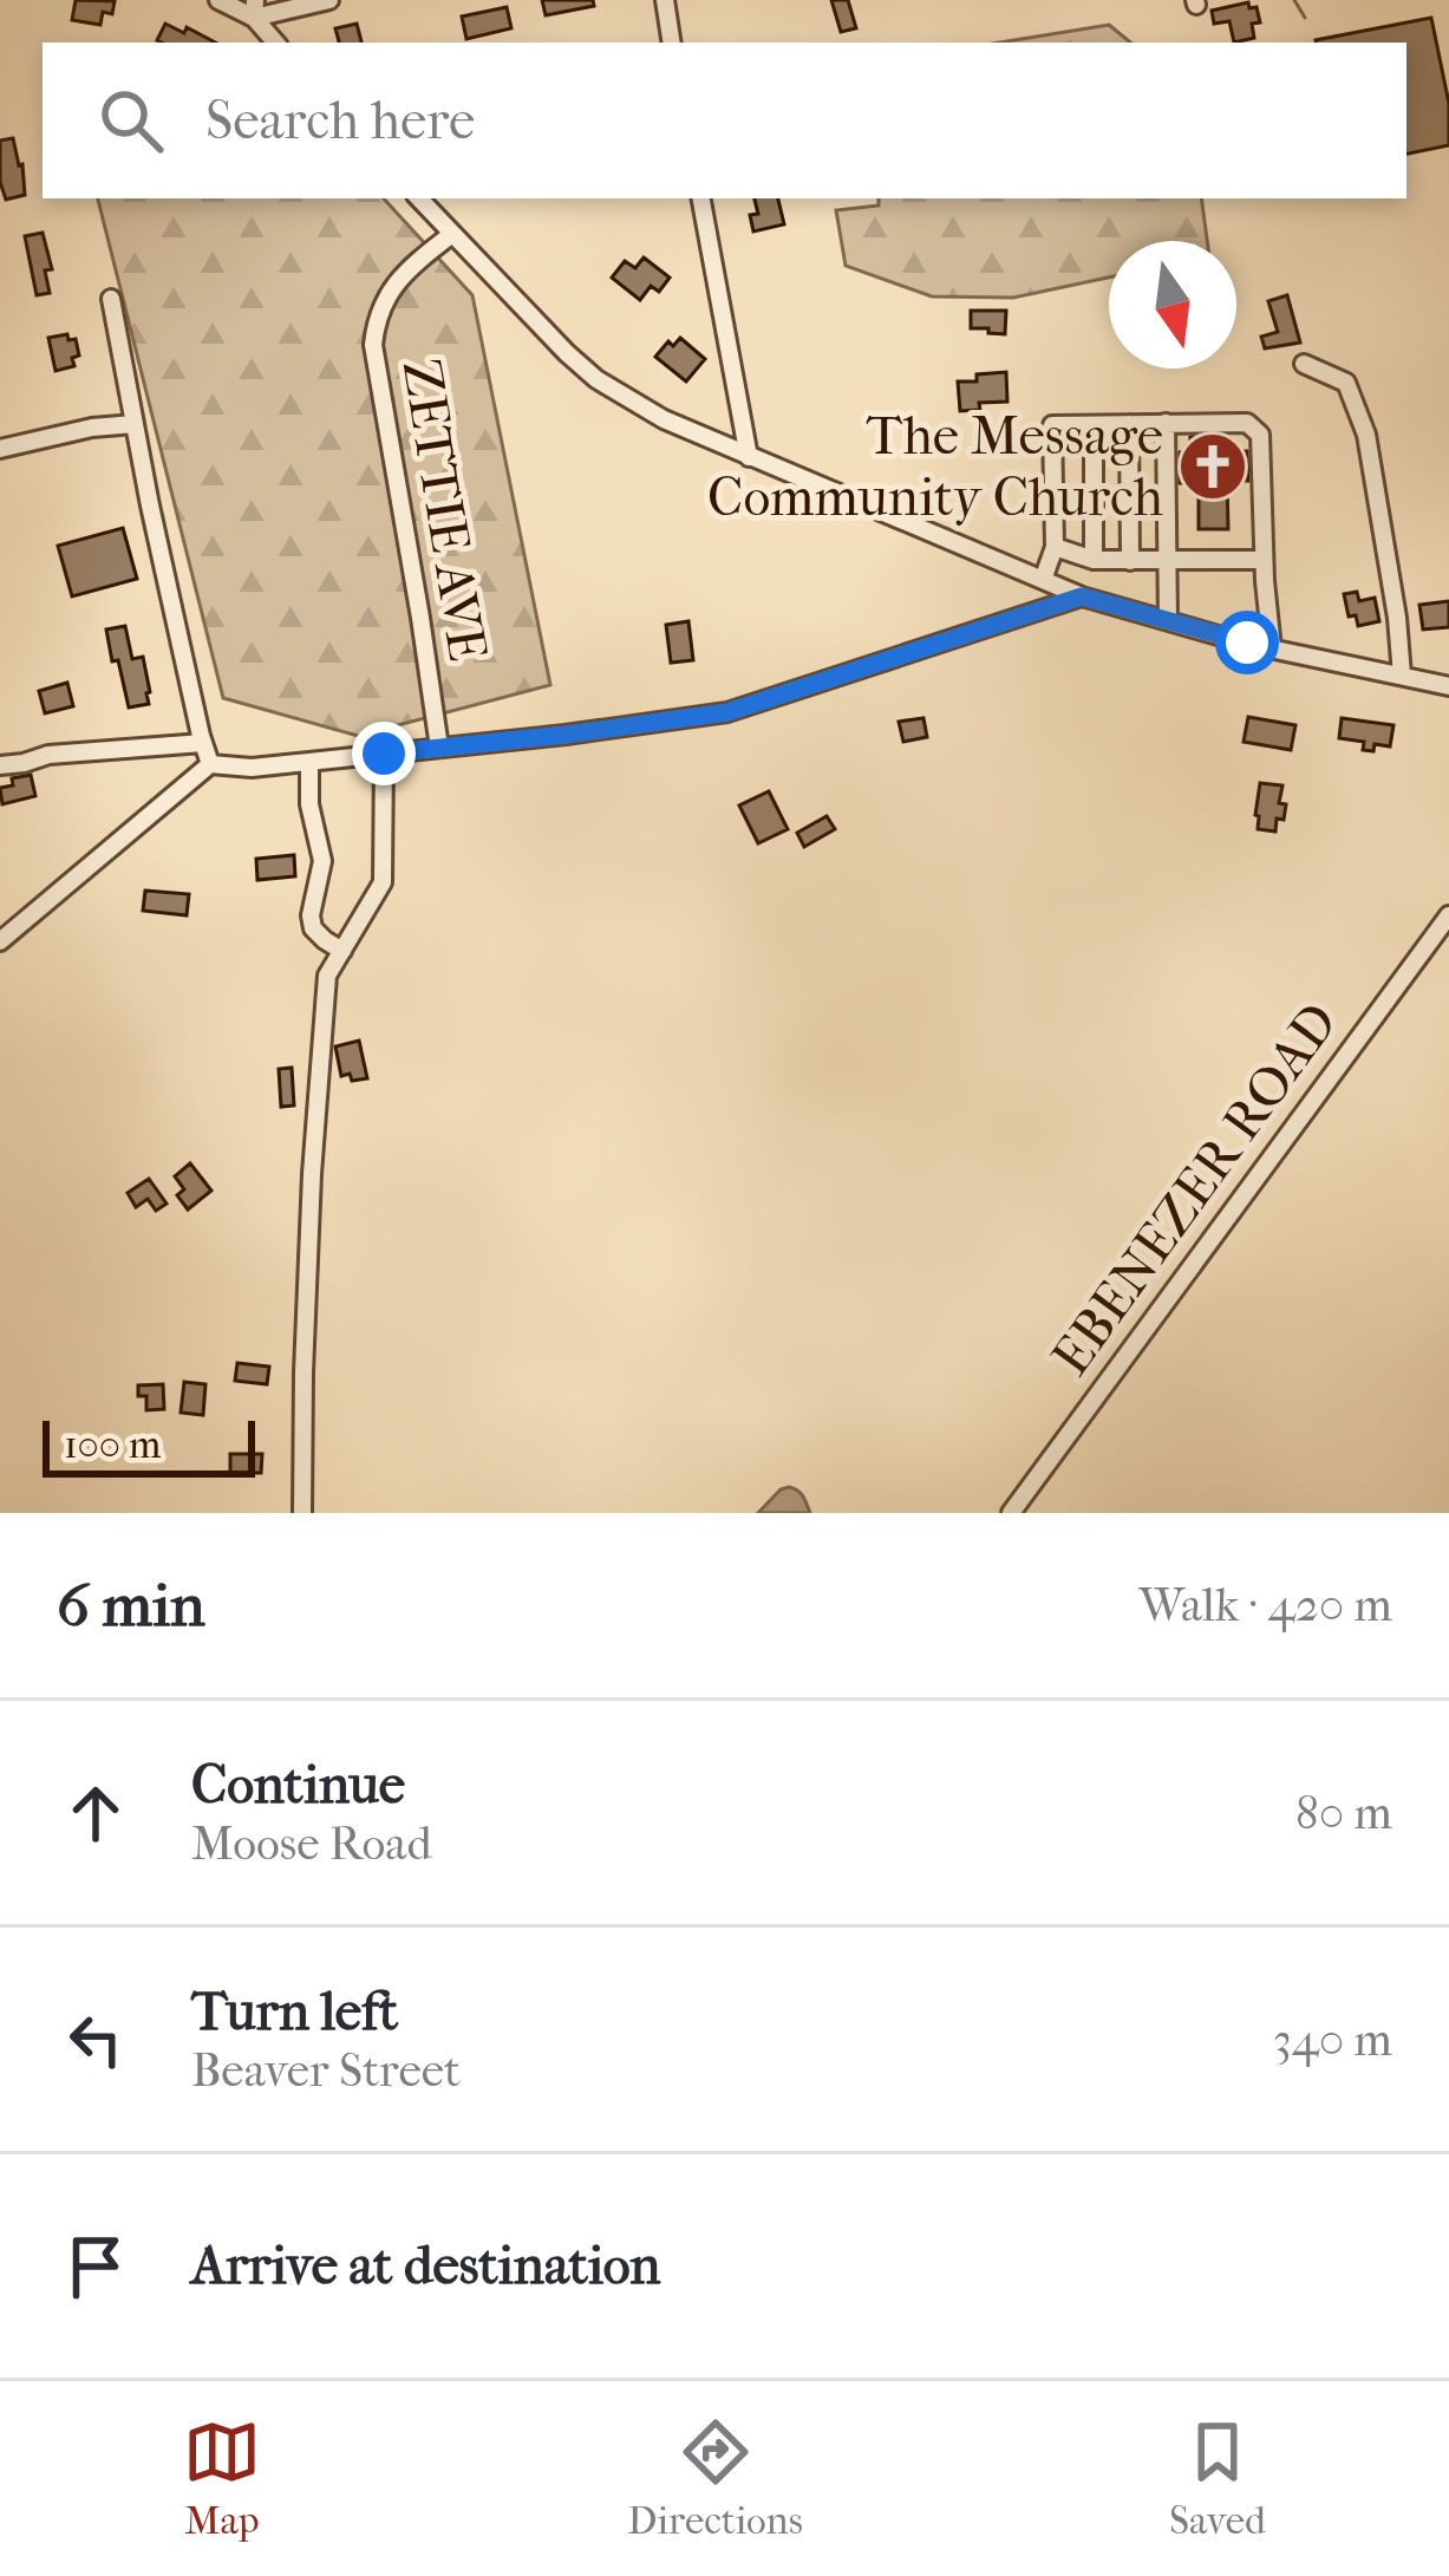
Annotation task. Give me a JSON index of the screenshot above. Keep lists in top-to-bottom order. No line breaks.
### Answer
{"streets":{"street":["ZETTIE AVE","EBENEZER ROAD"]},"places":{"church":["The Message Community Church"]},"scale_bar":"100 m","north":"bottom","page":{"search":"Search here","scale":"100 m","heading":["6 min","Walk · 420 m"],"list":[["Continue","Moose Road","80 m"],["Turn left","Beaver Street","340 m"],"Arrive at destination"],"nav":["Map","Directions","Saved"]}}
